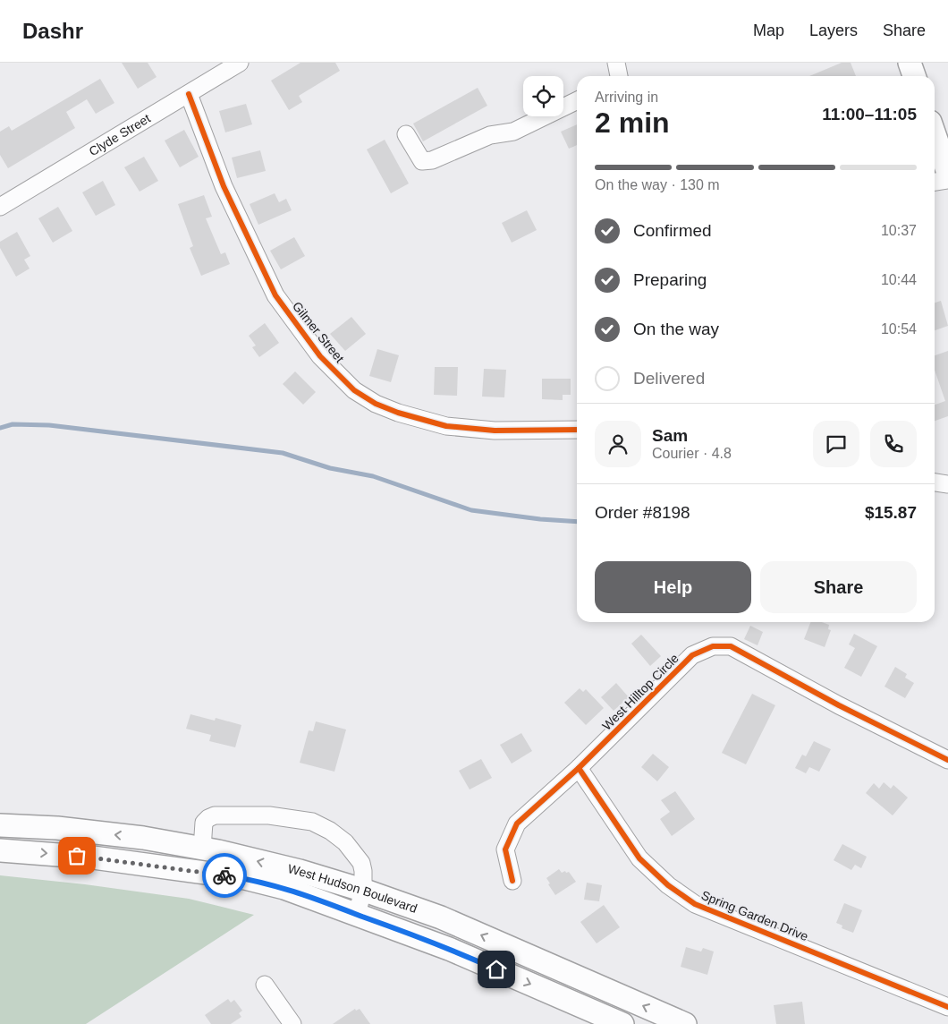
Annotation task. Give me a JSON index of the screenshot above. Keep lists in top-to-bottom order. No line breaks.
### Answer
{"streets":{"main road":["West Hudson Boulevard"],"street":["Clyde Street","Gilmer Street","West Hilltop Circle","Spring Garden Drive"]},"crossings":[["Clyde Street","Gilmer Street"],["West Hilltop Circle","Spring Garden Drive"]],"page":{"header":"Dashr","nav":["Map","Layers","Share"],"heading":["2 min","Arriving in","11:00–11:05"],"panel":["Sam","Courier · 4.8","Order #8198","$15.87"],"bar":"On the way · 130 m","list":[["Confirmed","10:37"],["Preparing","10:44"],["On the way","10:54"],"Delivered"],"buttons":["Help","Share"]}}
